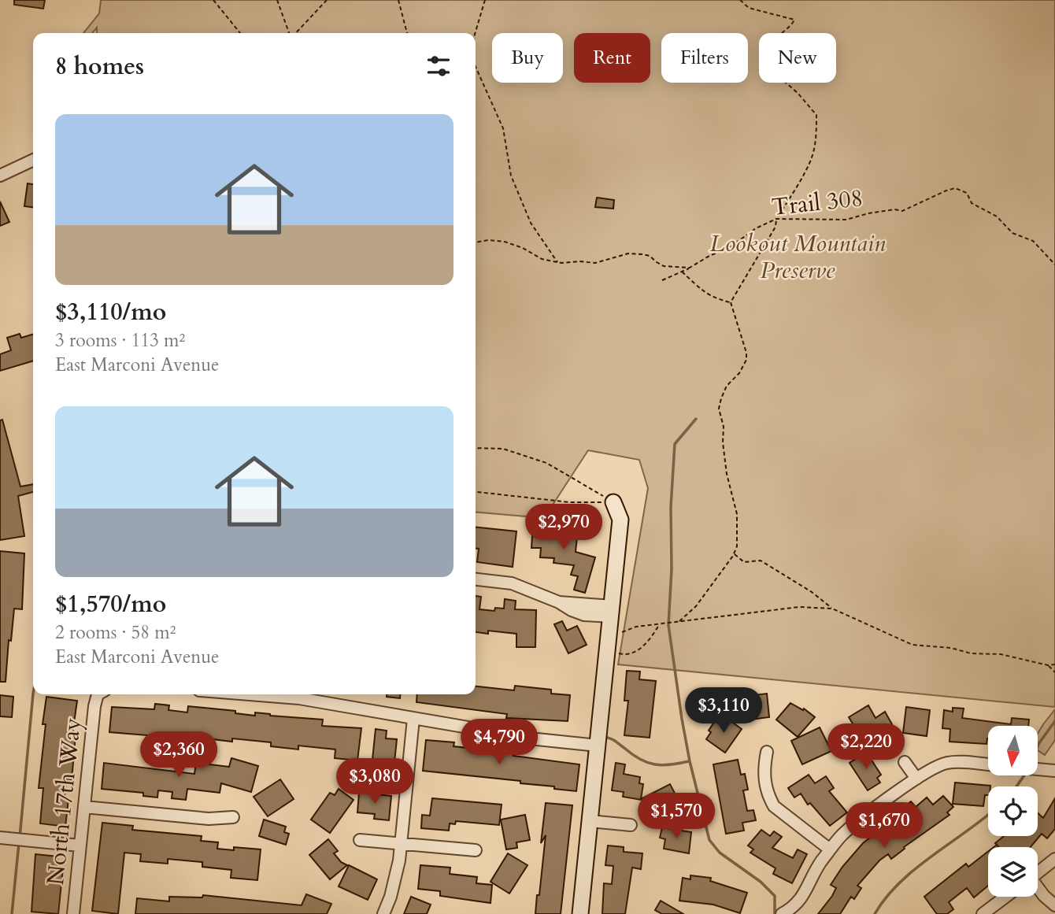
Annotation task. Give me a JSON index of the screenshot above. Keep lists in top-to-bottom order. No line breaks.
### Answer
{"streets":{"street":["North 17th Way"],"path":["Trail 308"]},"parks":["Lookout Mountain Preserve"],"north":"bottom","page":{"chip":["Buy","Rent","Filters","New"],"heading":"8 homes","list":[{"name":"$3,110/mo","note":"3 rooms · 113 m² · East Marconi Avenue"},{"name":"$1,570/mo","note":"2 rooms · 58 m² · East Marconi Avenue"}],"price":["$2,970","$3,110","$4,790","$2,220","$2,360","$3,080","$1,570","$1,670"]}}
